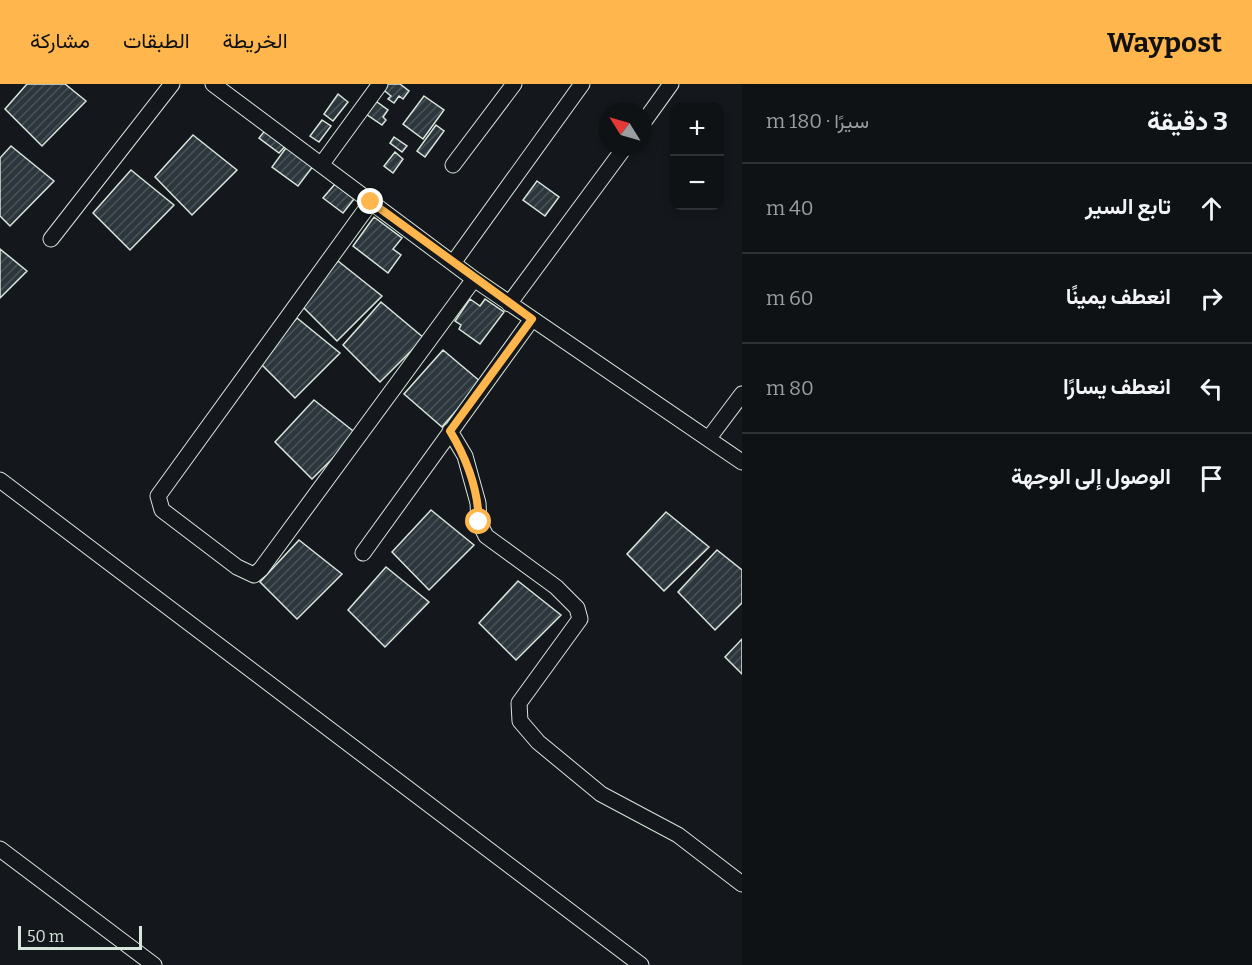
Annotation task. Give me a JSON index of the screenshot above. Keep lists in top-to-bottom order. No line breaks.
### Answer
{"scale_bar":"50 m","north":"top left","page":{"header":"Waypost","nav":["الخريطة","الطبقات","مشاركة"],"heading":["3 دقيقة","سيرًا · 180 m"],"map_buttons":["+","−"],"list":[["تابع السير","40 m"],["انعطف يمينًا","60 m"],["انعطف يسارًا","80 m"],"الوصول إلى الوجهة"],"scale":"50 m"}}
